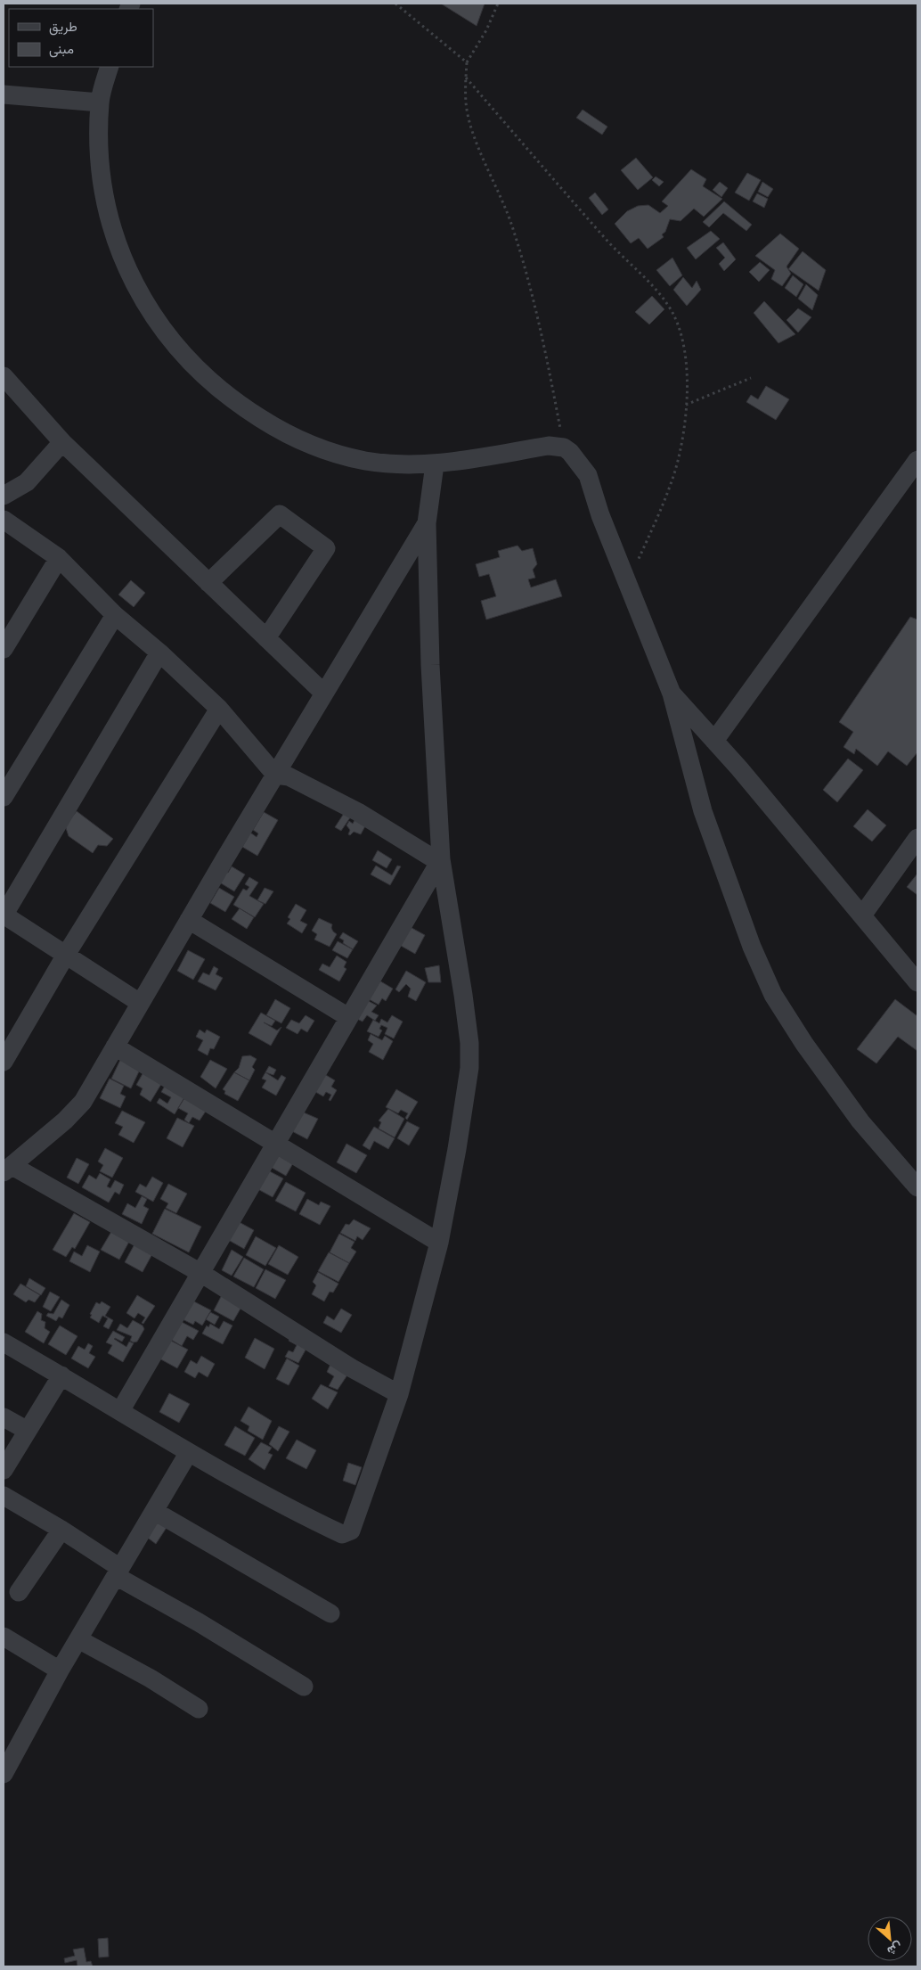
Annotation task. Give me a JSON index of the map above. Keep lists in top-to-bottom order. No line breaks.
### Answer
{"legend":["طريق","مبنى"],"north":"bottom right"}
